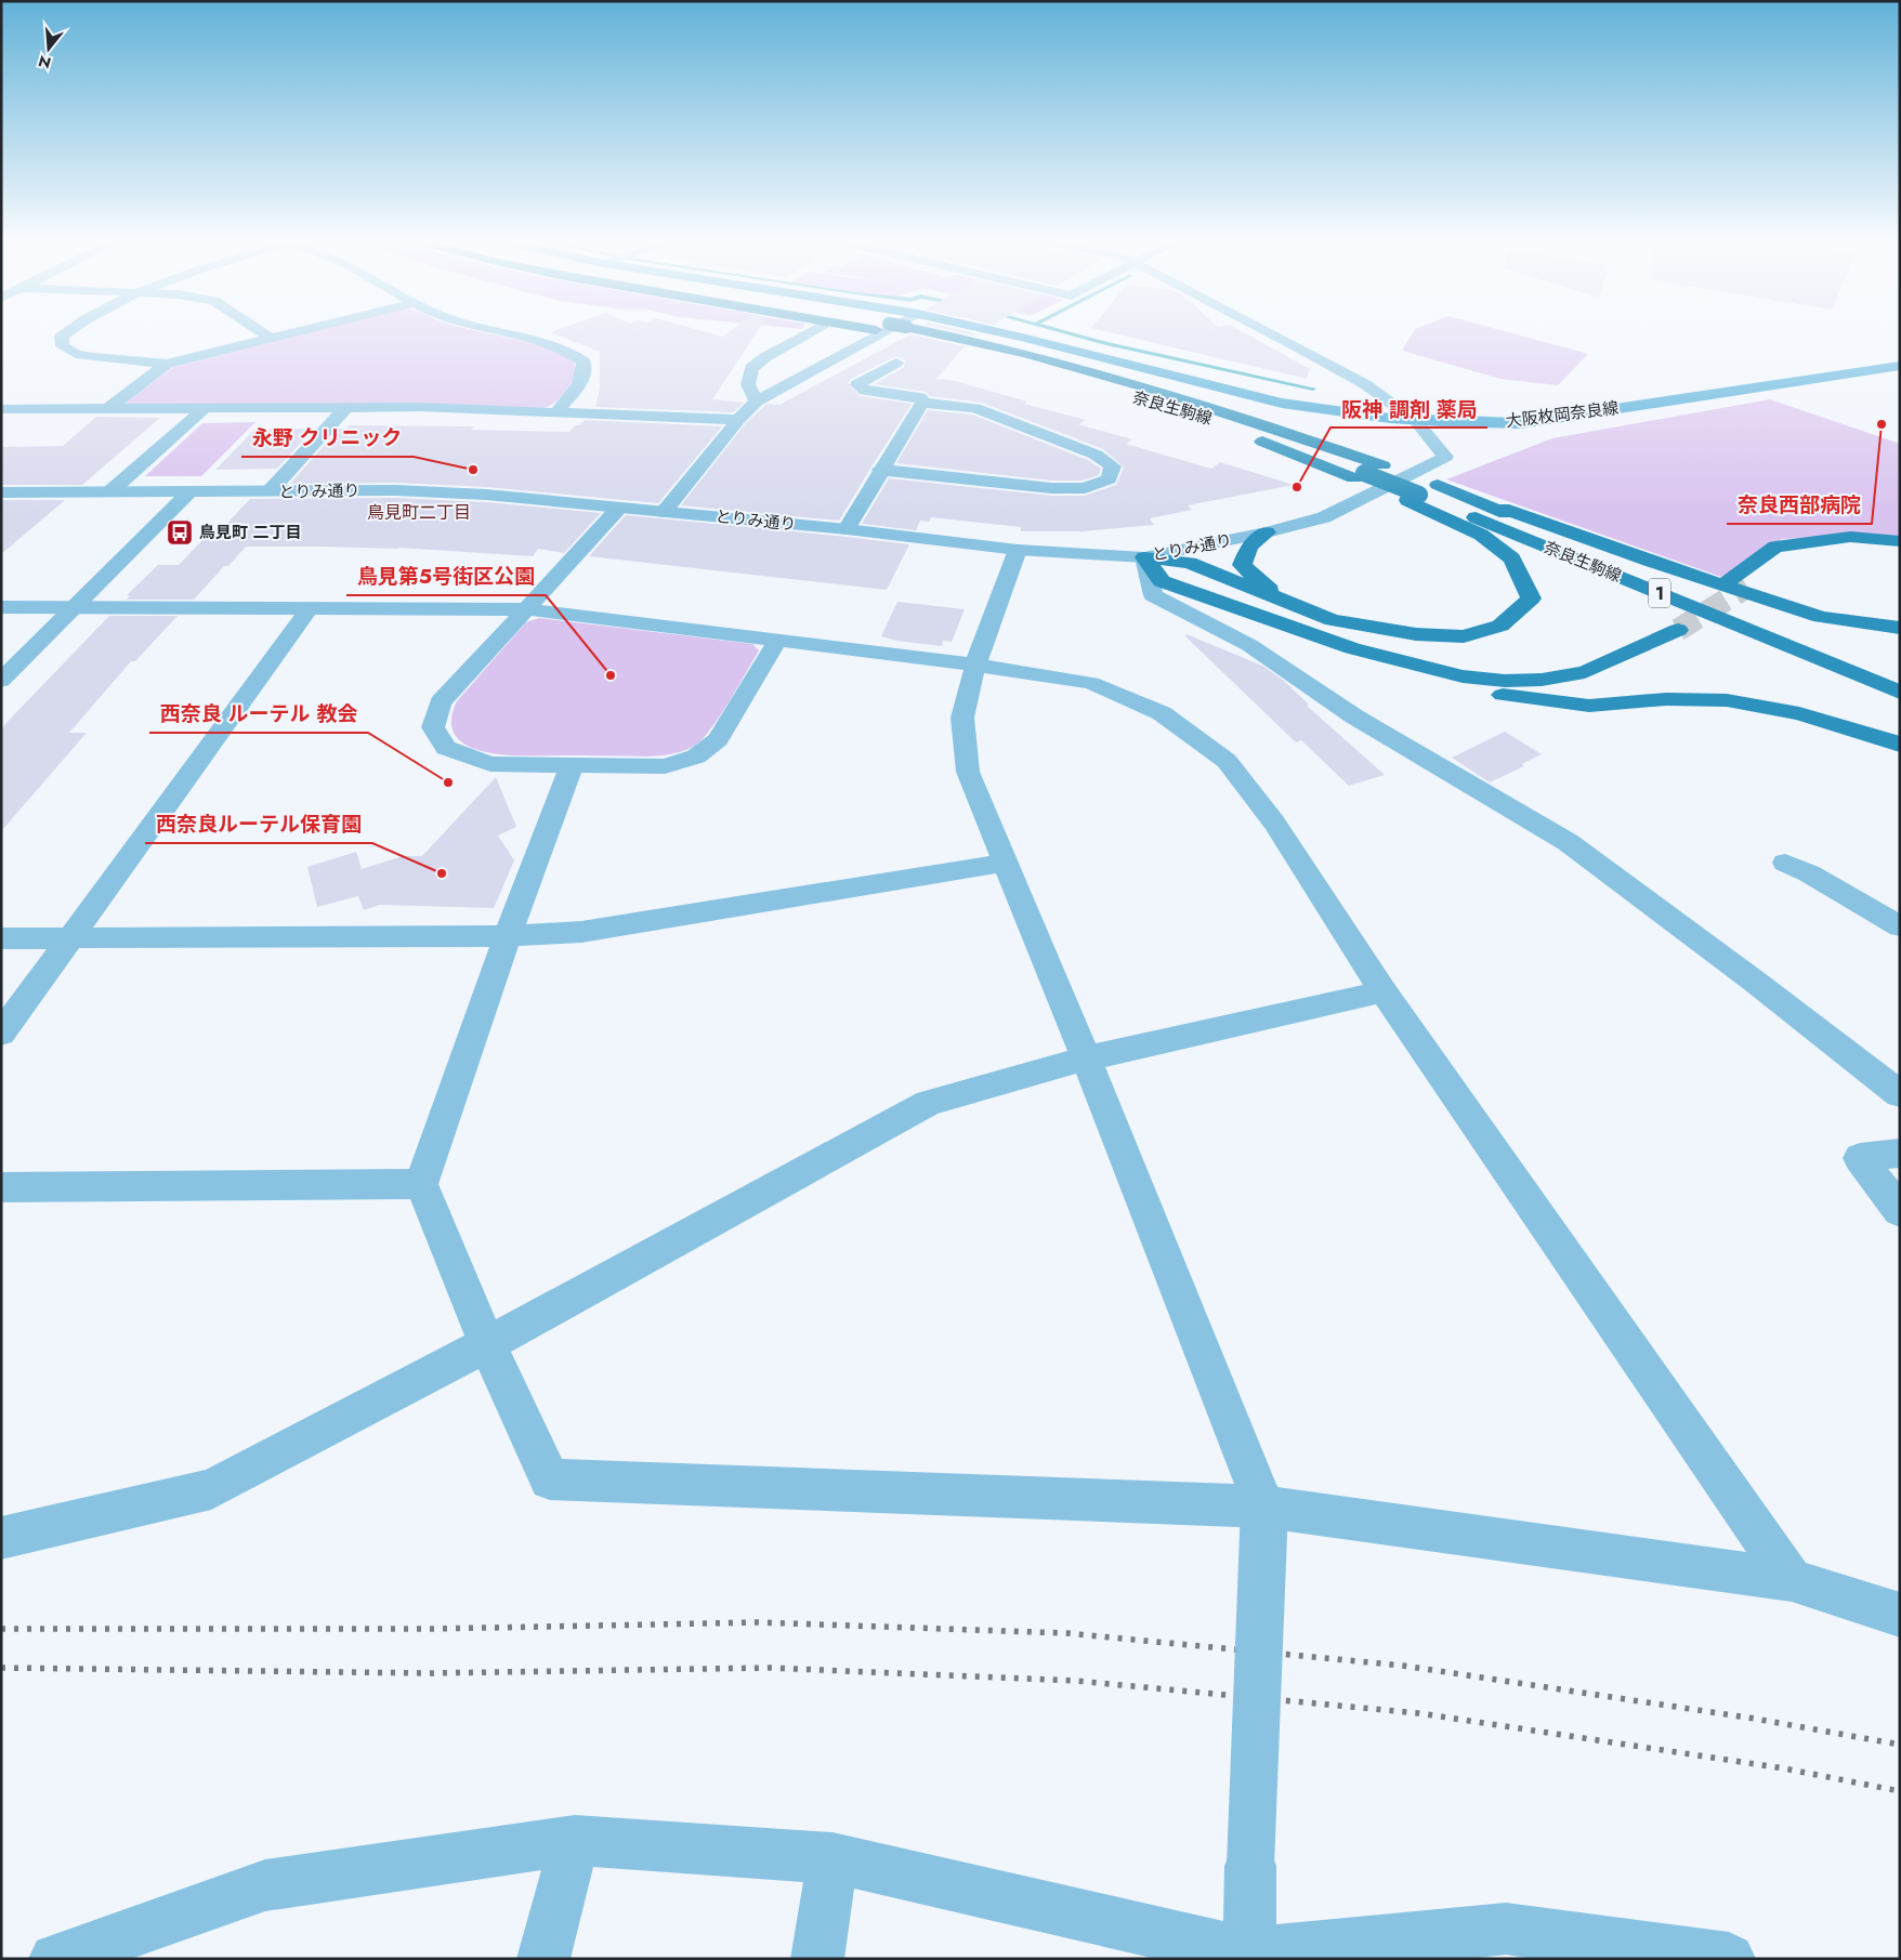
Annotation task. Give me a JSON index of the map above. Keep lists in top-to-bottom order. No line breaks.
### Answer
{"streets":{"main road":["奈良生駒線","大阪枚岡奈良線","1"],"street":["とりみ通り"]},"crossings":[["大阪枚岡奈良線","とりみ通り"]],"districts":["鳥見町二丁目"],"places":{"other":["奈良西部病院","永野 クリニック","阪神 調剤 薬局","鳥見第5号街区公園","西奈良 ルーテル 教会","西奈良ルーテル保育園"],"bus stop":["鳥見町 二丁目"]},"north":"bottom"}
